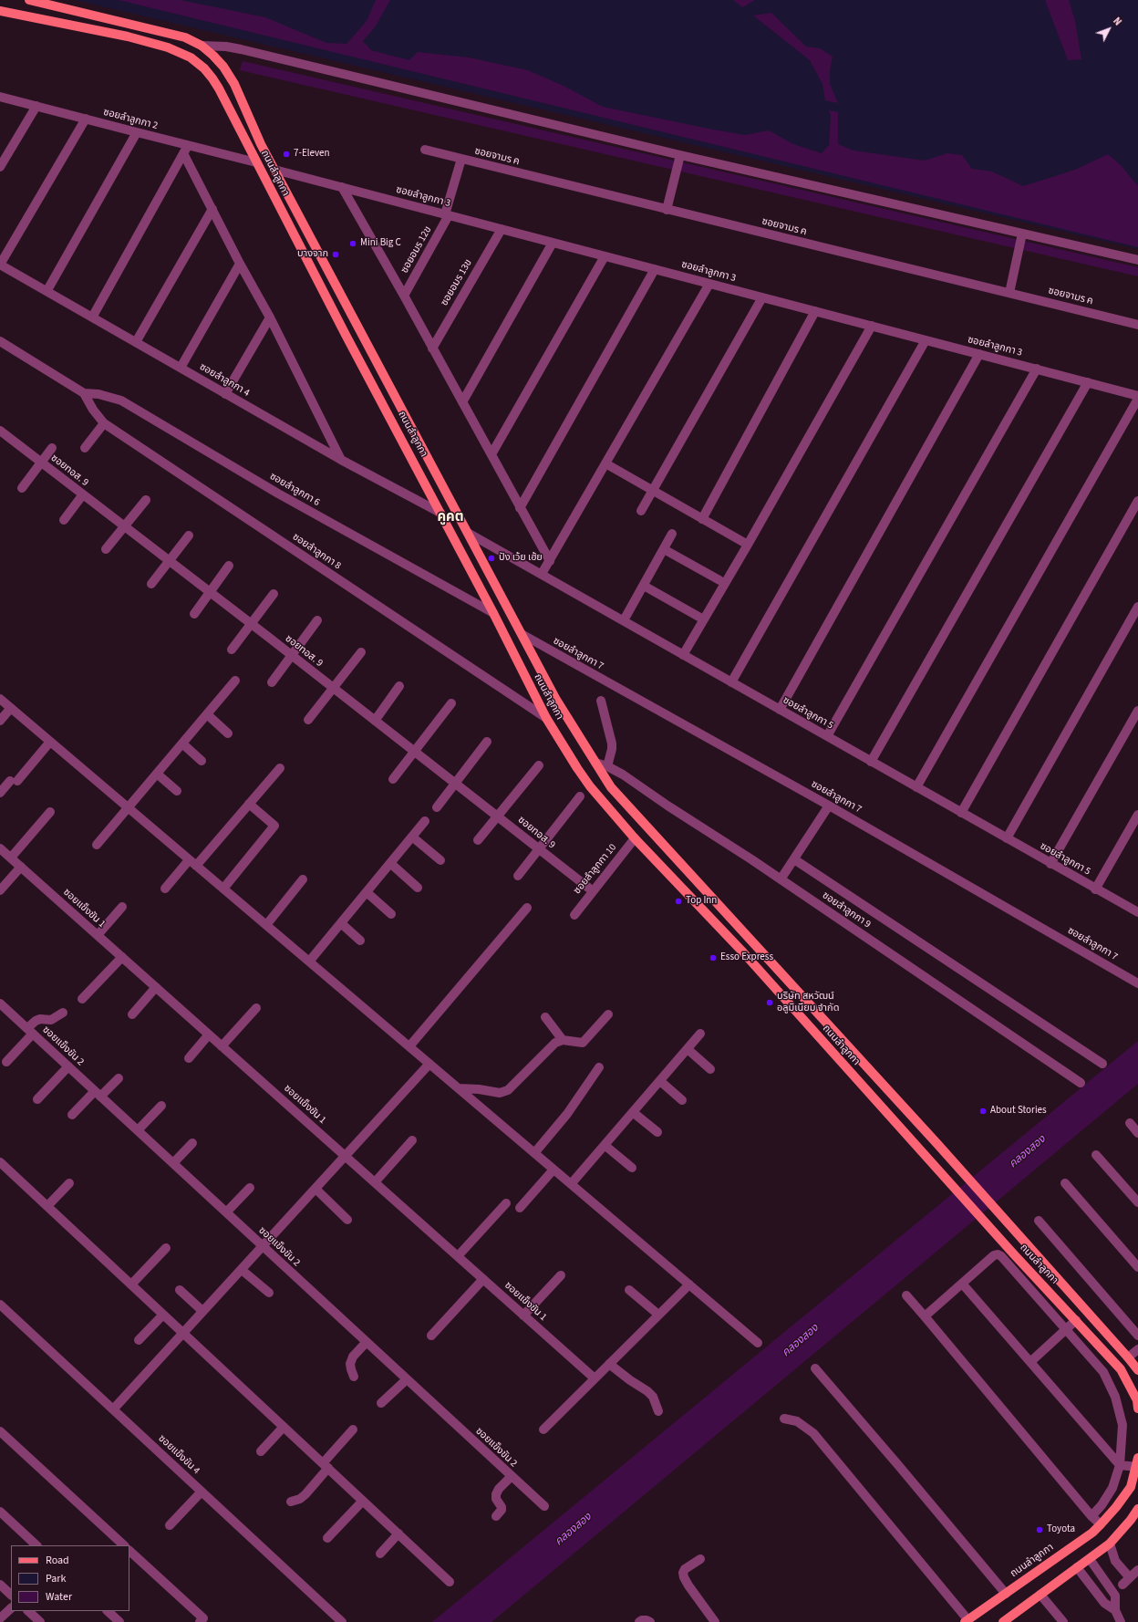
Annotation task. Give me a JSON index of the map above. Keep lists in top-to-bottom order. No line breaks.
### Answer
{"streets":{"main road":["ถนนลำลูกกา"],"street":["ซอยลำลูกกา 2","ซอยจามร ค","ซอยลำลูกกา 3","ซอยอมร 12ข","ซอยอมร 13ข","ซอยลำลูกกา 4","ซอยทอส. 9","ซอยลำลูกกา 6","ซอยลำลูกกา 8","ซอยลำลูกกา 7","ซอยลำลูกกา 5","ซอยลำลูกกา 10","ซอยแข็งขัน 1","ซอยลำลูกกา 9","ซอยแข็งขัน 2","ซอยแข็งขัน 4"]},"crossings":[["ซอยลำลูกกา 2","ถนนลำลูกกา"],["ซอยจามร ค","ซอยอมร 12ข"],["ถนนลำลูกกา","ซอยลำลูกกา 3"],["ถนนลำลูกกา","ซอยลำลูกกา 4"],["ถนนลำลูกกา","ซอยลำลูกกา 6"],["ถนนลำลูกกา","ซอยลำลูกกา 8"],["ถนนลำลูกกา","ซอยลำลูกกา 7"],["ถนนลำลูกกา","ซอยลำลูกกา 5"],["ถนนลำลูกกา","ซอยลำลูกกา 10"],["ถนนลำลูกกา","ซอยลำลูกกา 9"],["ซอยลำลูกกา 3","ซอยอมร 12ข"],["ซอยลำลูกกา 3","ซอยอมร 13ข"],["ซอยทอส. 9","ซอยลำลูกกา 10"],["ซอยลำลูกกา 6","ซอยลำลูกกา 8"]],"districts":["คูคต"],"water":["คลองสอง"],"places":["7-Eleven","Mini Big C","บางจาก","ปัง เว้ย เฮ้ย","Top Inn","Esso Express","บริษัท สหวัฒน์ อลูมิเนียม จำกัด","About Stories","Toyota"],"legend":["Road","Park","Water"],"north":"top right"}
